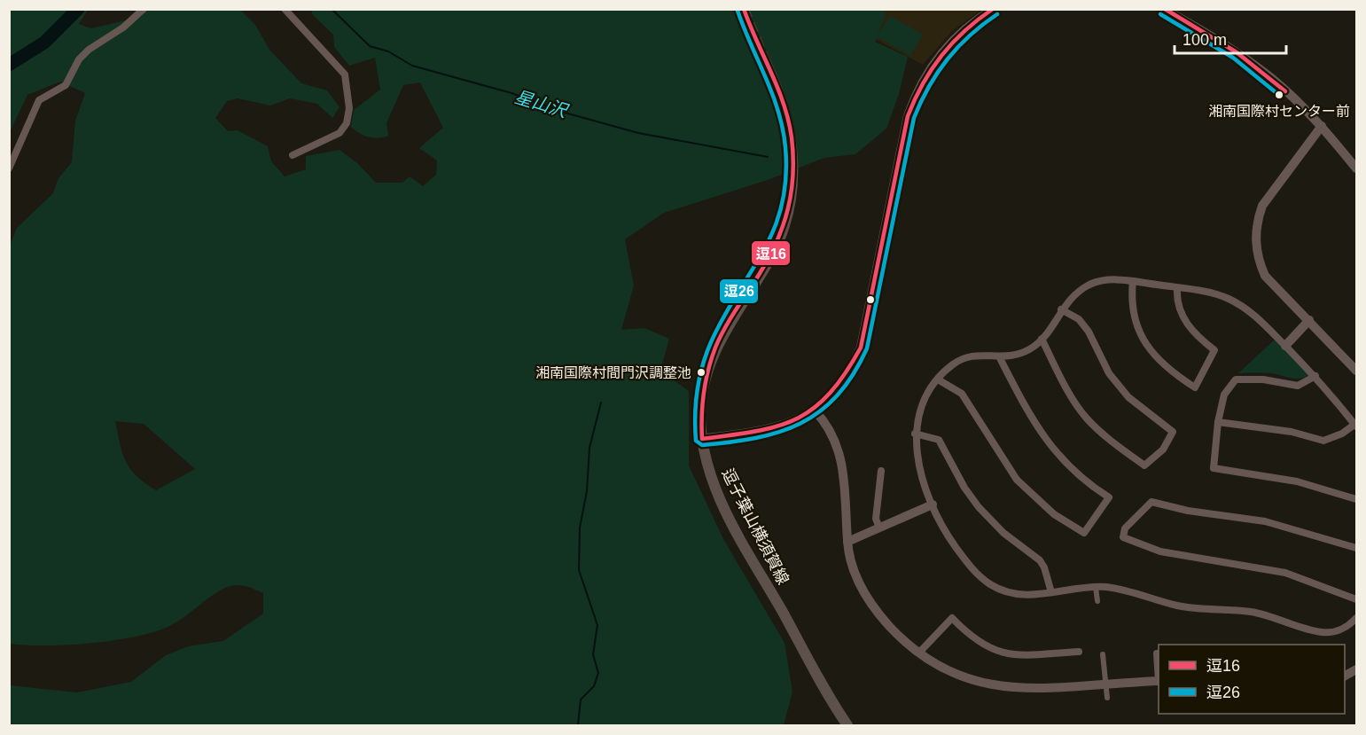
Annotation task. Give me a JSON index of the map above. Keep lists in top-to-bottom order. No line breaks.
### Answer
{"streets":{"main road":["逗子葉山横須賀線"]},"water":["星山沢"],"places":["湘南国際村センター前","湘南国際村間門沢調整池"],"lines":["transit line 逗16","transit line 逗26"],"legend":["逗16","逗26"],"scale_bar":"100 m"}
